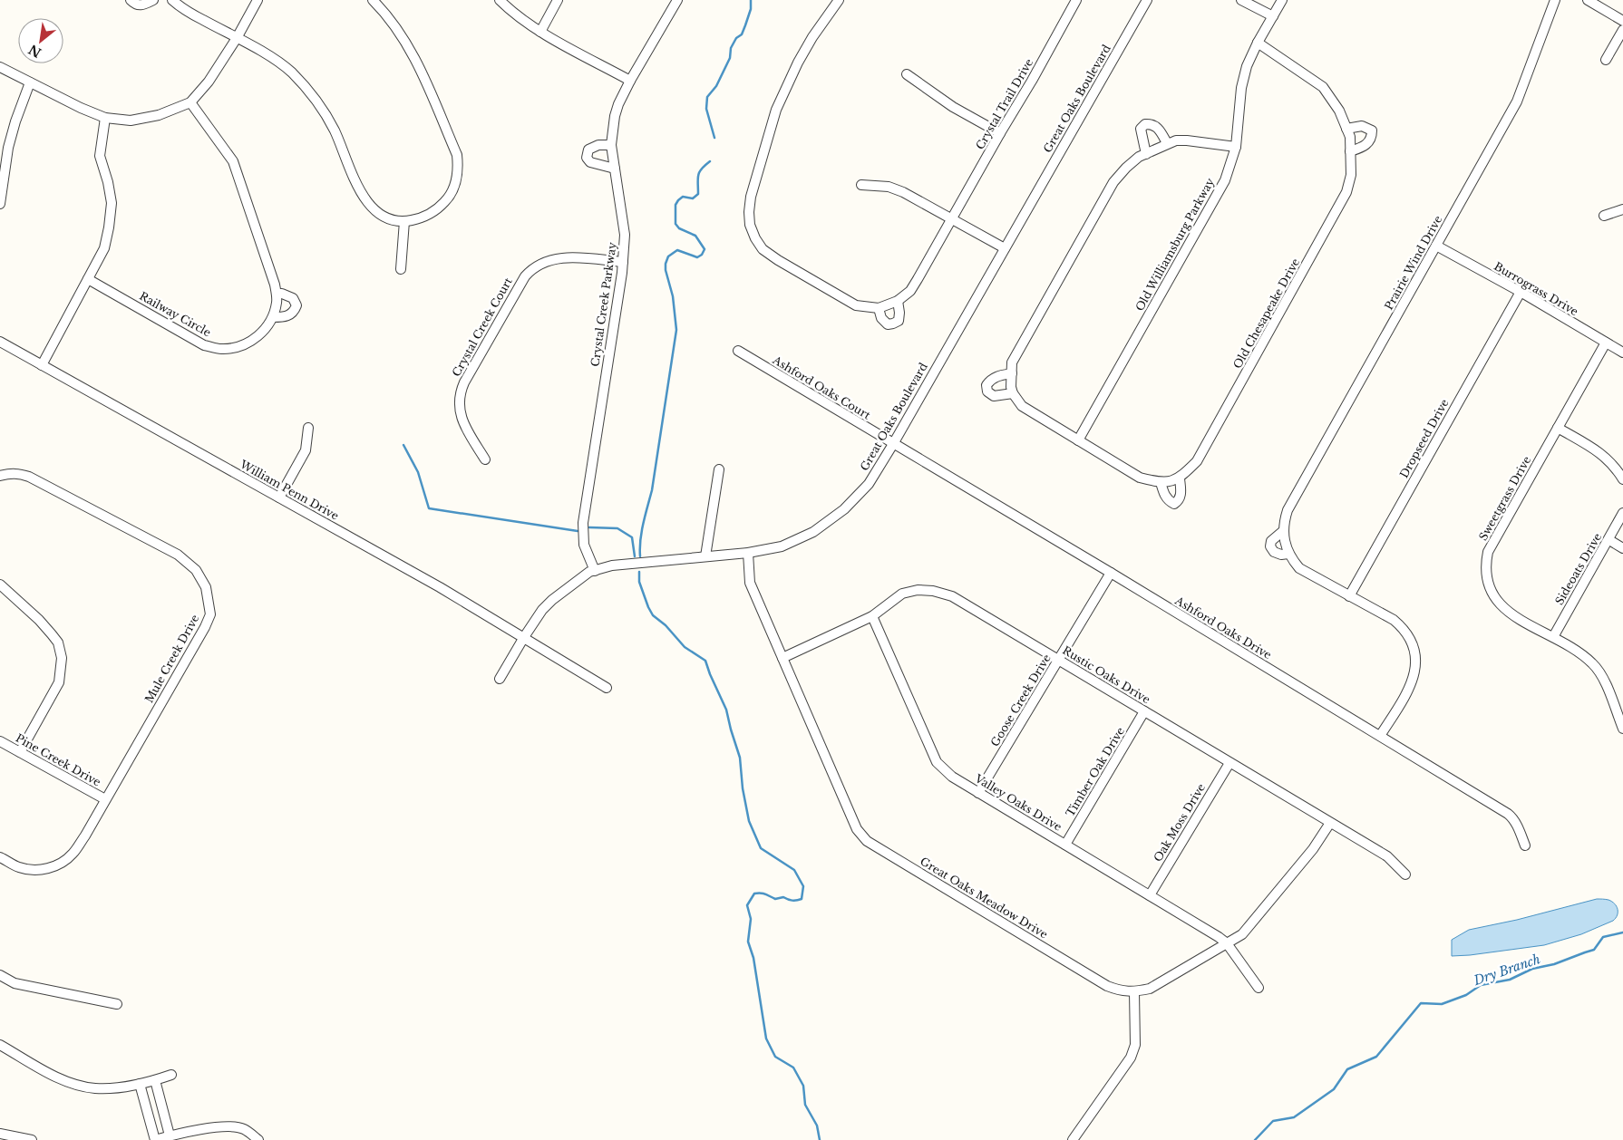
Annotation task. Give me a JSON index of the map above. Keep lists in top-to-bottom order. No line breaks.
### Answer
{"streets":{"street":["Great Oaks Boulevard","Crystal Trail Drive","Old Williamsburg Parkway","Prairie Wind Drive","Burrograss Drive","Crystal Creek Parkway","Old Chesapeake Drive","Railway Circle","Crystal Creek Court","Ashford Oaks Court","Dropseed Drive","William Penn Drive","Sweetgrass Drive","Sideoats Drive","Ashford Oaks Drive","Mule Creek Drive","Rustic Oaks Drive","Goose Creek Drive","Pine Creek Drive","Timber Oak Drive","Valley Oaks Drive","Oak Moss Drive","Great Oaks Meadow Drive"]},"crossings":[["Great Oaks Boulevard","Crystal Creek Parkway"],["Great Oaks Boulevard","Ashford Oaks Court"],["Great Oaks Boulevard","William Penn Drive"],["Great Oaks Boulevard","Ashford Oaks Drive"],["Great Oaks Boulevard","Great Oaks Meadow Drive"],["Old Williamsburg Parkway","Old Chesapeake Drive"],["Prairie Wind Drive","Burrograss Drive"],["Prairie Wind Drive","Dropseed Drive"],["Prairie Wind Drive","Ashford Oaks Drive"],["Burrograss Drive","Dropseed Drive"],["Burrograss Drive","Sweetgrass Drive"],["Crystal Creek Parkway","Crystal Creek Court"],["Ashford Oaks Court","Ashford Oaks Drive"],["Sweetgrass Drive","Sideoats Drive"],["Ashford Oaks Drive","Goose Creek Drive"],["Mule Creek Drive","Pine Creek Drive"],["Rustic Oaks Drive","Goose Creek Drive"],["Rustic Oaks Drive","Timber Oak Drive"],["Rustic Oaks Drive","Valley Oaks Drive"],["Rustic Oaks Drive","Oak Moss Drive"],["Rustic Oaks Drive","Great Oaks Meadow Drive"],["Goose Creek Drive","Valley Oaks Drive"],["Timber Oak Drive","Valley Oaks Drive"],["Valley Oaks Drive","Oak Moss Drive"],["Valley Oaks Drive","Great Oaks Meadow Drive"]],"water":["Dry Branch"],"north":"bottom left"}
